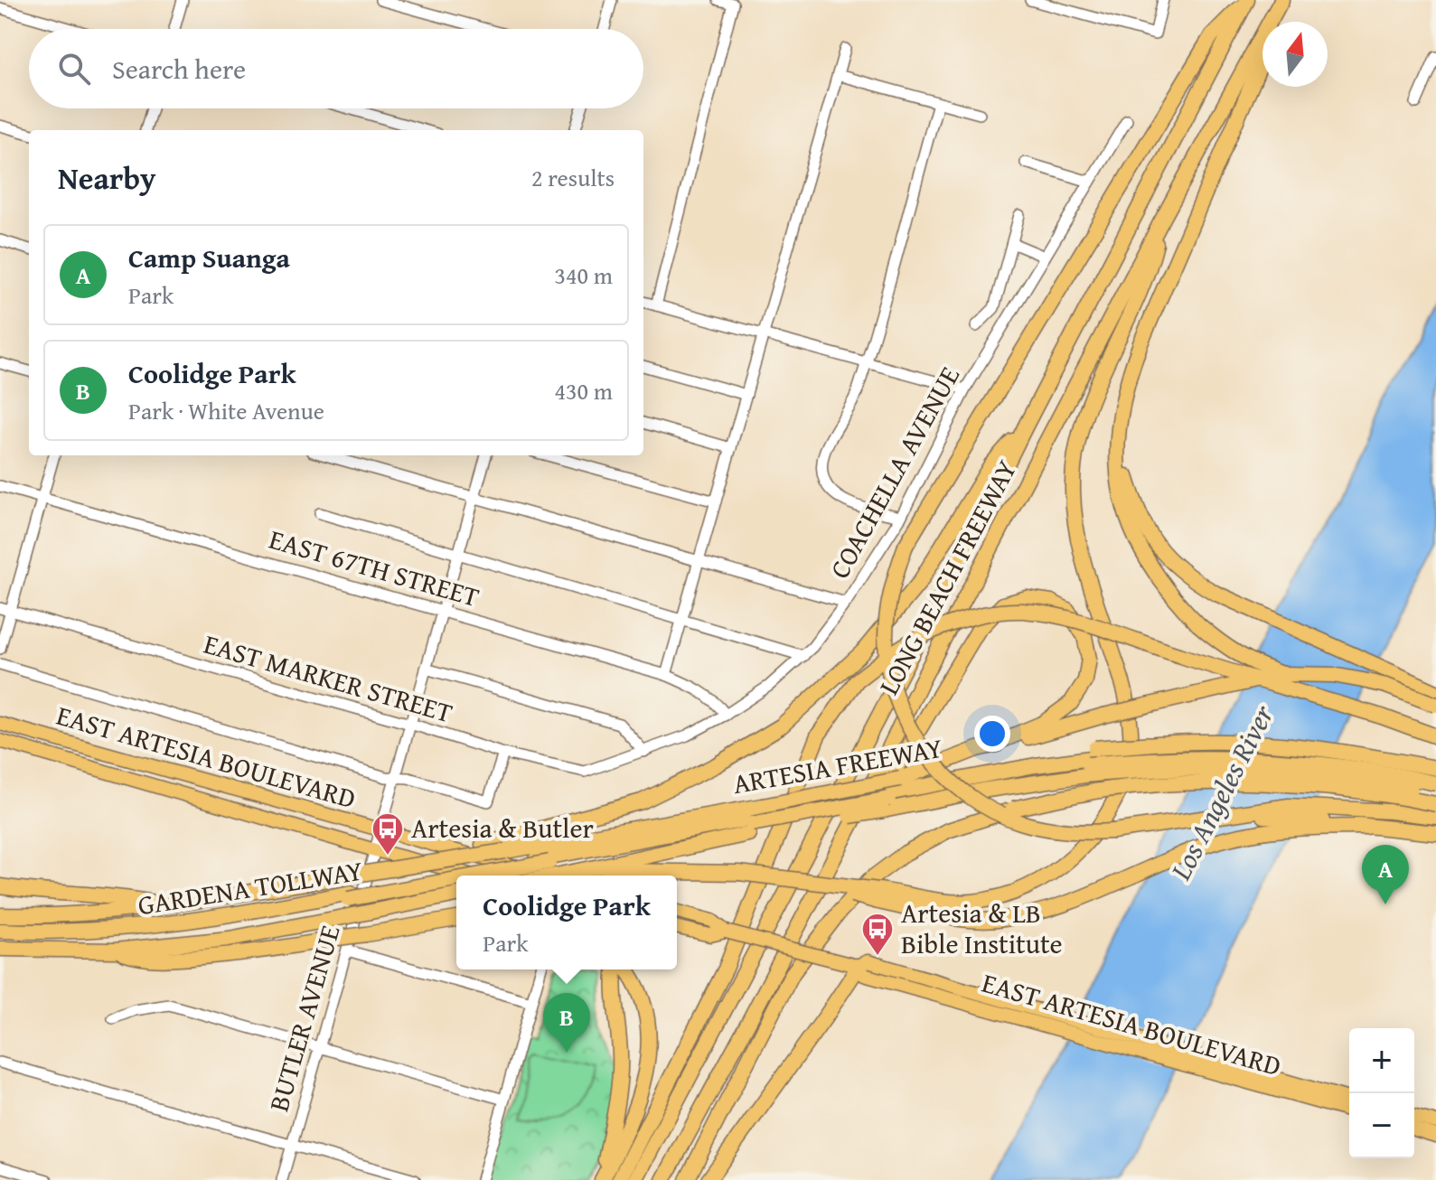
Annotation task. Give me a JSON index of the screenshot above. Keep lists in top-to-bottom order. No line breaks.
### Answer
{"streets":{"highway":["LONG BEACH FREEWAY","ARTESIA FREEWAY","GARDENA TOLLWAY"],"main road":["EAST ARTESIA BOULEVARD"],"street":["COACHELLA AVENUE","EAST 67TH STREET","EAST MARKER STREET","BUTLER AVENUE"]},"crossings":[["COACHELLA AVENUE","EAST 67TH STREET"],["COACHELLA AVENUE","EAST MARKER STREET"],["EAST 67TH STREET","BUTLER AVENUE"],["EAST MARKER STREET","BUTLER AVENUE"],["EAST ARTESIA BOULEVARD","BUTLER AVENUE"],["ARTESIA FREEWAY","GARDENA TOLLWAY"]],"water":["Los Angeles River"],"places":{"bus stop":["Artesia & Butler","Artesia & LB Bible Institute"]},"north":"top","page":{"search":"Search here","heading":["Nearby","2 results"],"list":[{"mark":"A","name":"Camp Suanga","note":"Park","value":"340 m"},{"mark":"B","name":"Coolidge Park","note":"Park · White Avenue","value":"430 m"}],"pins":["A","B"],"popup":["Coolidge Park","Park"],"map_buttons":["+","−"]}}
